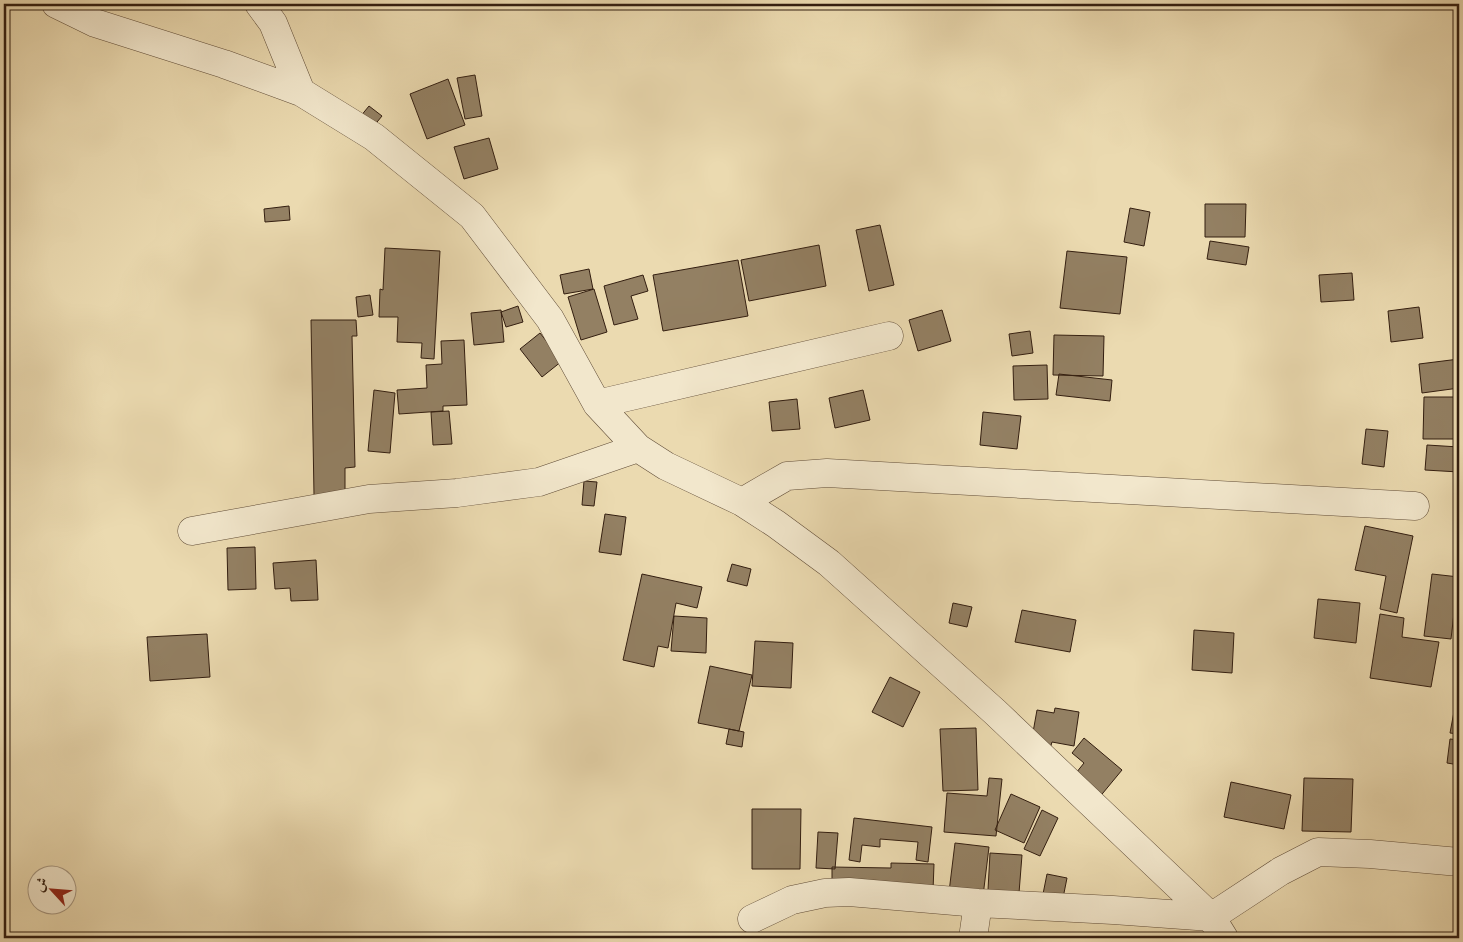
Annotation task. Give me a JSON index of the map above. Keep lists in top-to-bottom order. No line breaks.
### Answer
{"north":"top left"}
